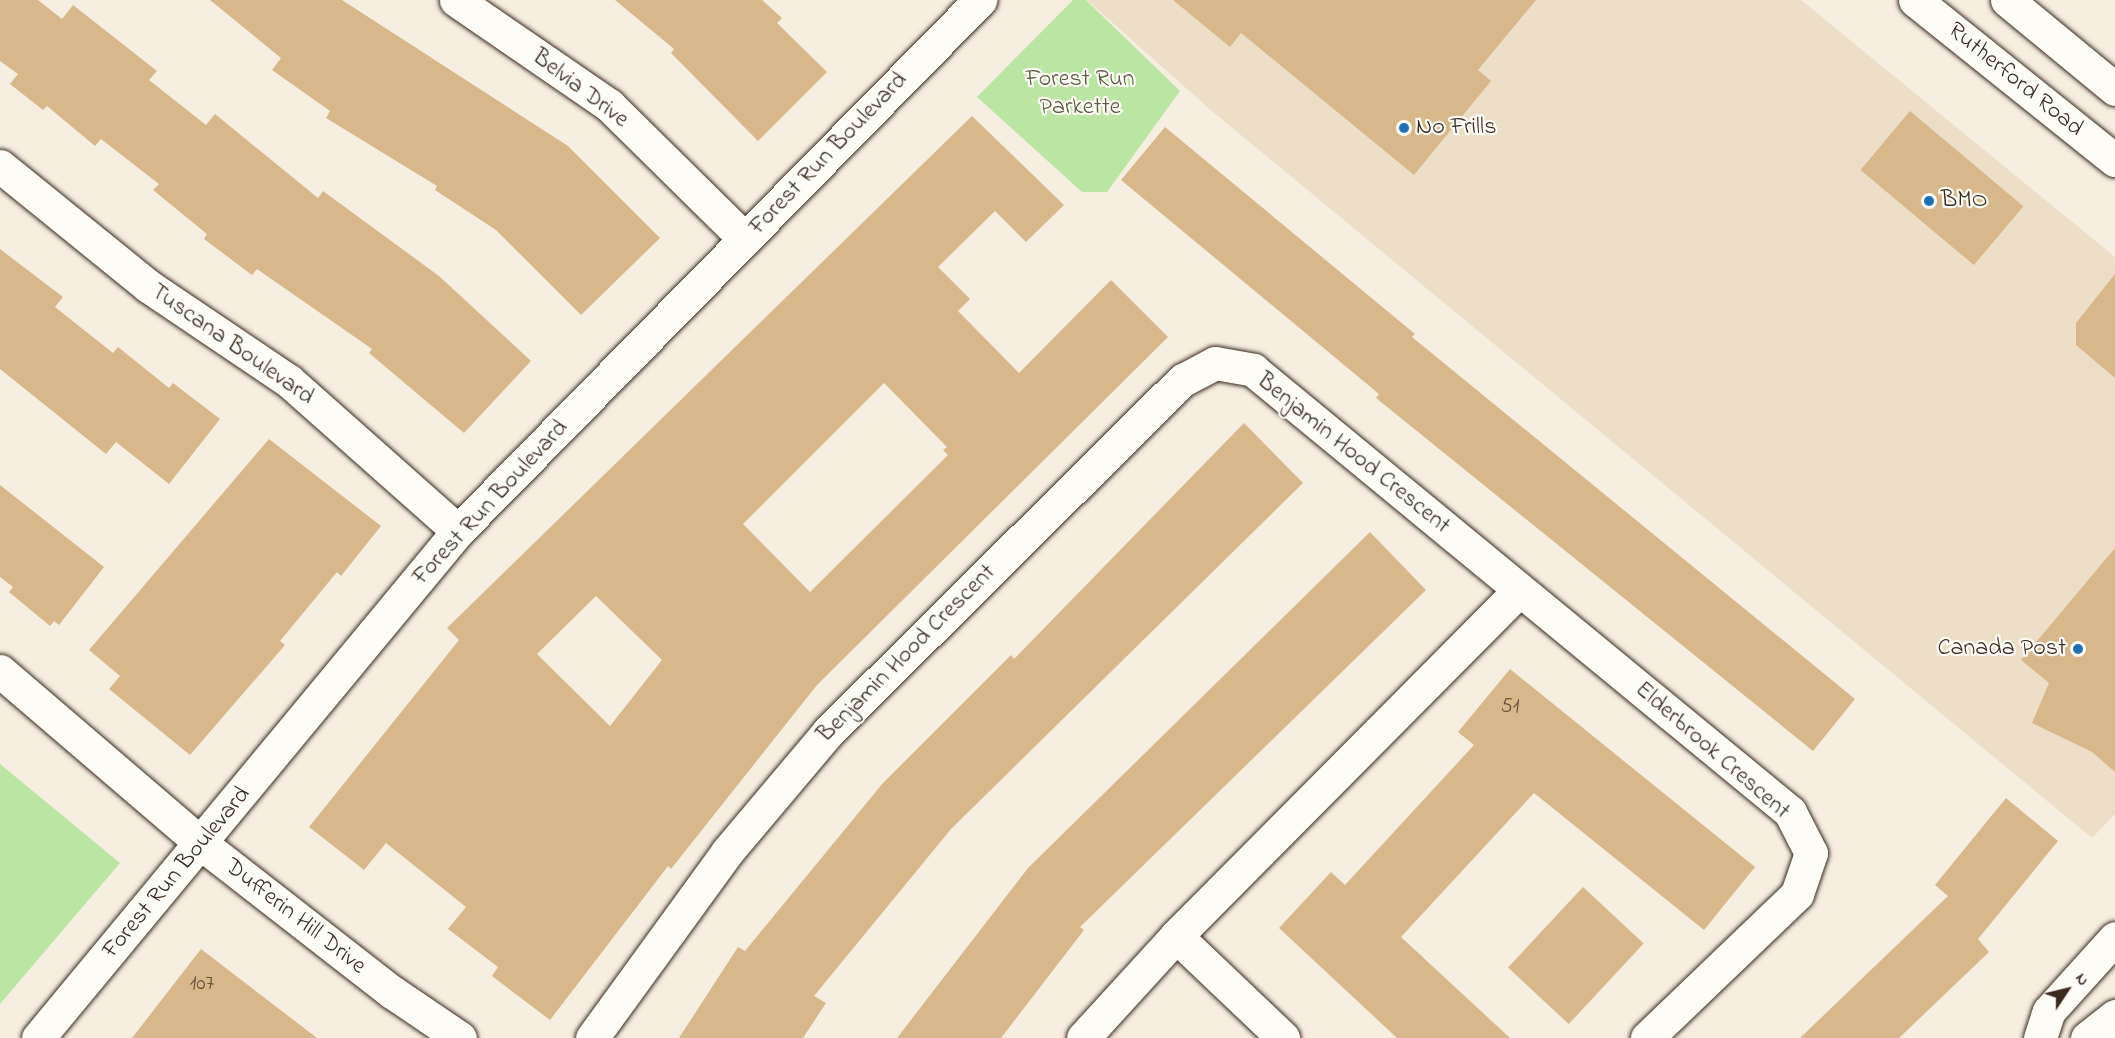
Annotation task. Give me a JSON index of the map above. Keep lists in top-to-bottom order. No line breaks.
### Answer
{"streets":{"street":["Rutherford Road","Belvia Drive","Forest Run Boulevard","Tuscana Boulevard","Benjamin Hood Crescent","Elderbrook Crescent","Dufferin Hill Drive"]},"crossings":[["Belvia Drive","Forest Run Boulevard"],["Forest Run Boulevard","Tuscana Boulevard"],["Forest Run Boulevard","Dufferin Hill Drive"],["Benjamin Hood Crescent","Elderbrook Crescent"]],"parks":["Forest Run Parkette"],"places":["No Frills","BMO","Canada Post"],"house_numbers":["51","107"],"north":"top right"}
